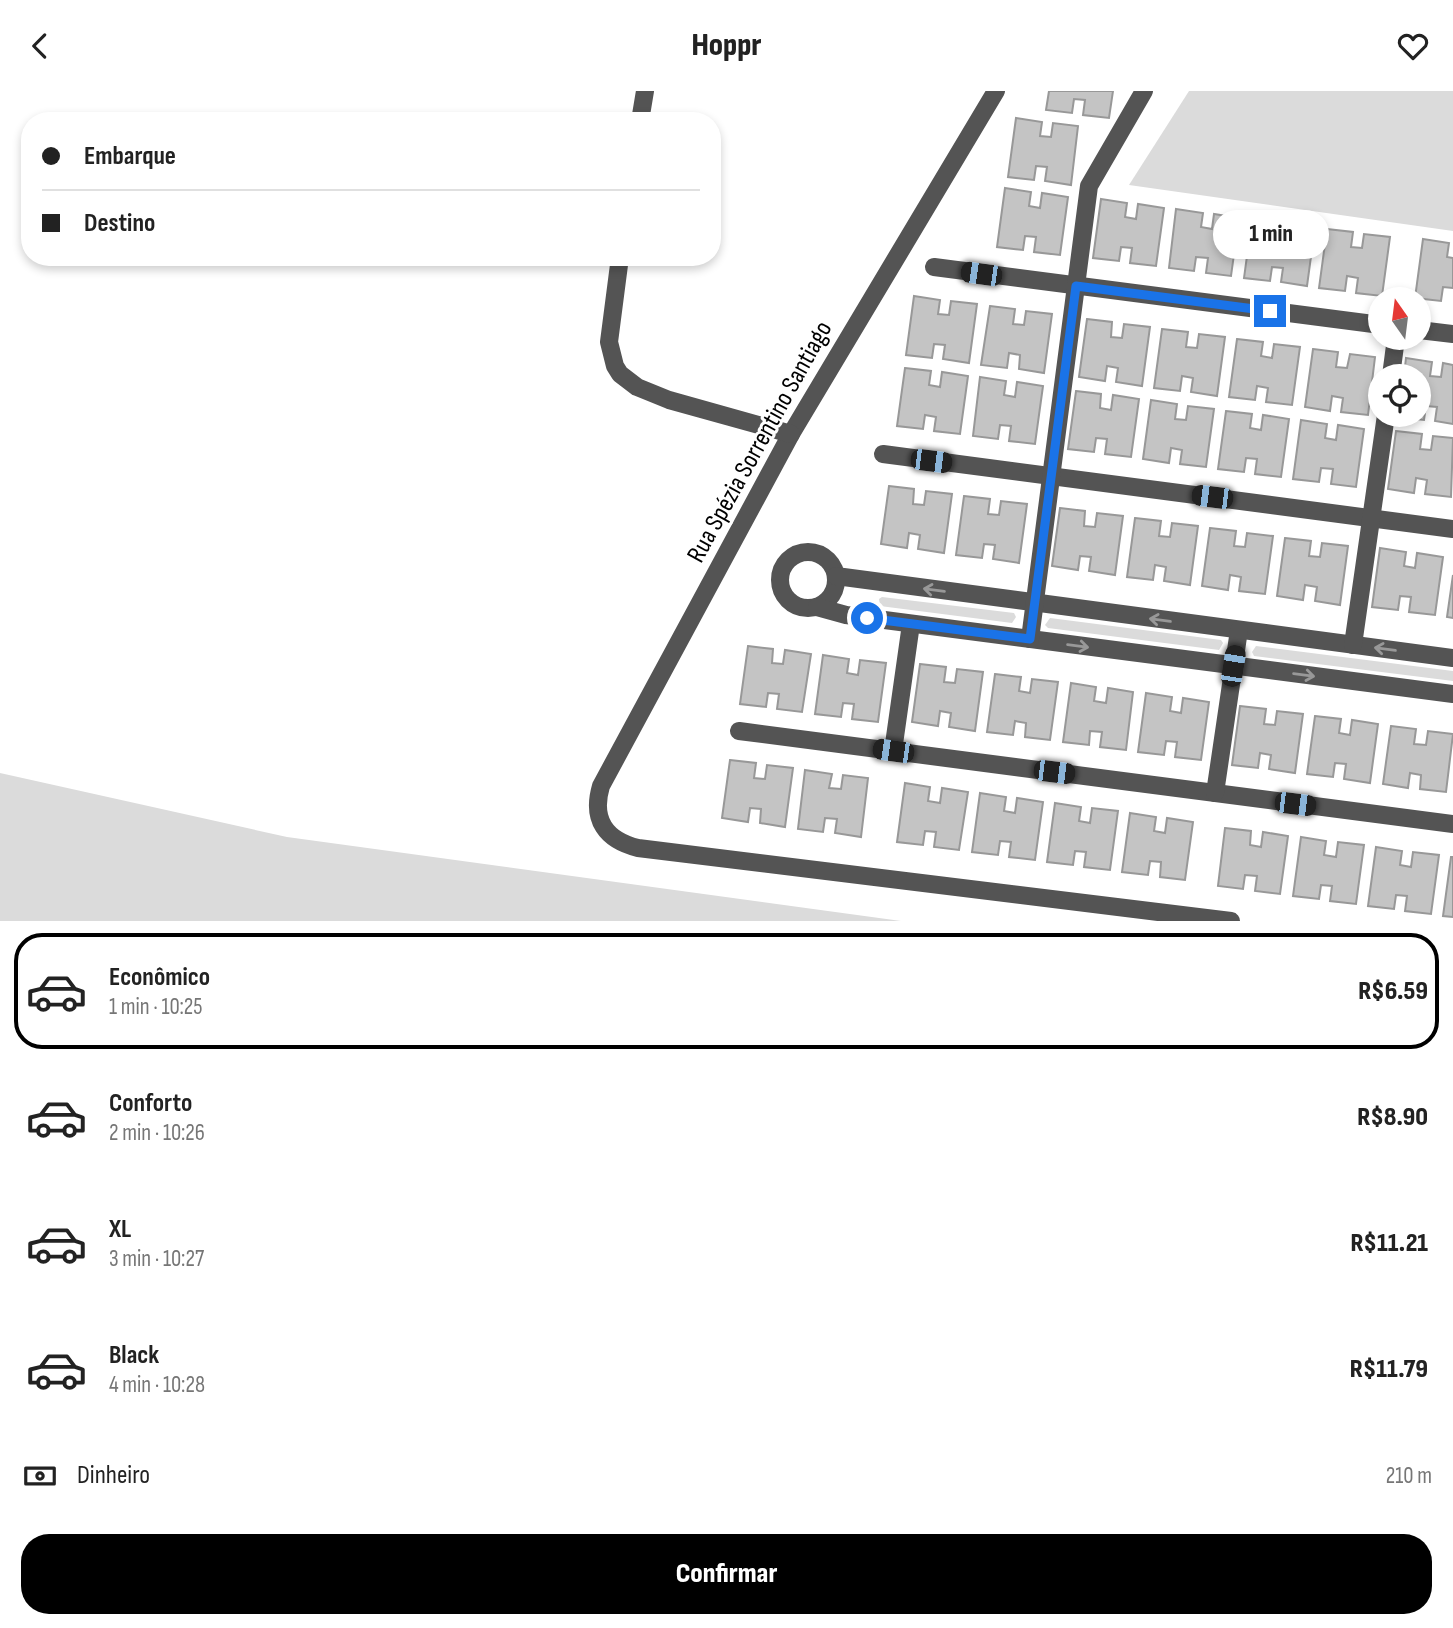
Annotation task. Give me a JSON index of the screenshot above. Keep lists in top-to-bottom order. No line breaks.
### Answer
{"streets":{"street":["Rua Spézia Sorrentino Santiago"]},"north":"top","page":{"header":"Hoppr","banner":["Embarque","Destino"],"bubble":"1 min","list":[{"name":"Econômico","note":"1 min · 10:25","value":"R$6.59"},{"name":"Conforto","note":"2 min · 10:26","value":"R$8.90"},{"name":"XL","note":"3 min · 10:27","value":"R$11.21"},{"name":"Black","note":"4 min · 10:28","value":"R$11.79"}],"pay":["Dinheiro","210 m"],"buttons":"Confirmar"}}
